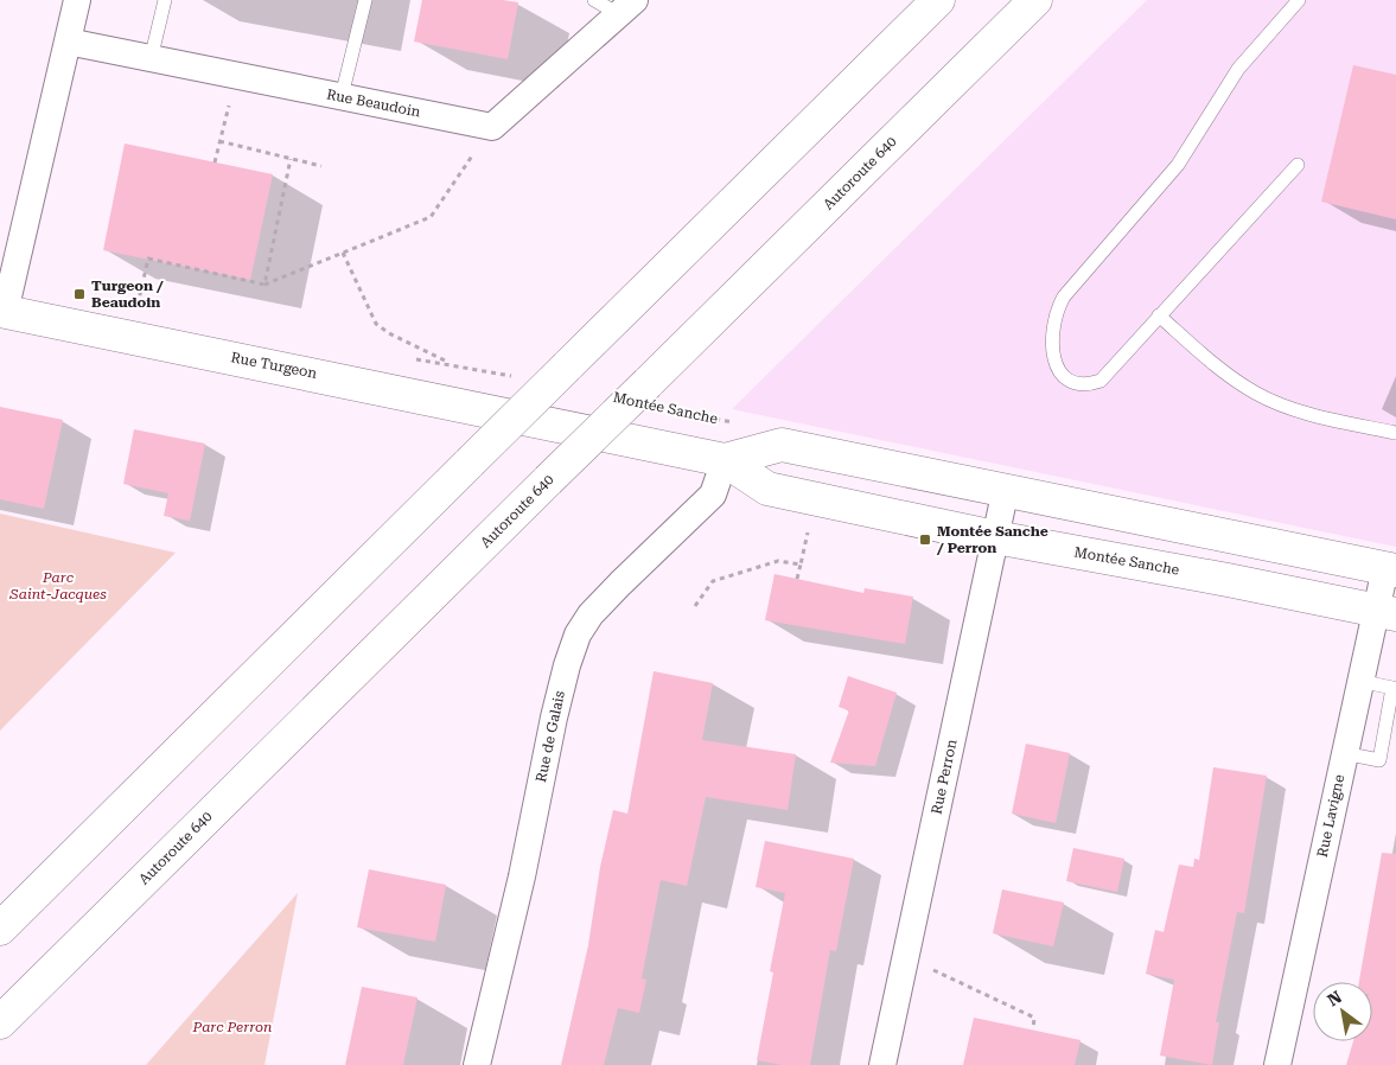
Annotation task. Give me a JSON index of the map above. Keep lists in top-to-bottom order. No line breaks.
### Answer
{"streets":{"main road":["Autoroute 640","Rue Turgeon","Montée Sanche"],"street":["Rue Beaudoin","Rue de Galais","Rue Perron","Rue Lavigne"]},"crossings":[["Autoroute 640","Montée Sanche"],["Rue Turgeon","Montée Sanche"],["Montée Sanche","Rue de Galais"],["Montée Sanche","Rue Perron"],["Montée Sanche","Rue Lavigne"]],"parks":["Parc Saint-Jacques","Parc Perron"],"places":{"transit":["Turgeon / Beaudoin","Montée Sanche / Perron"]},"north":"top left"}
